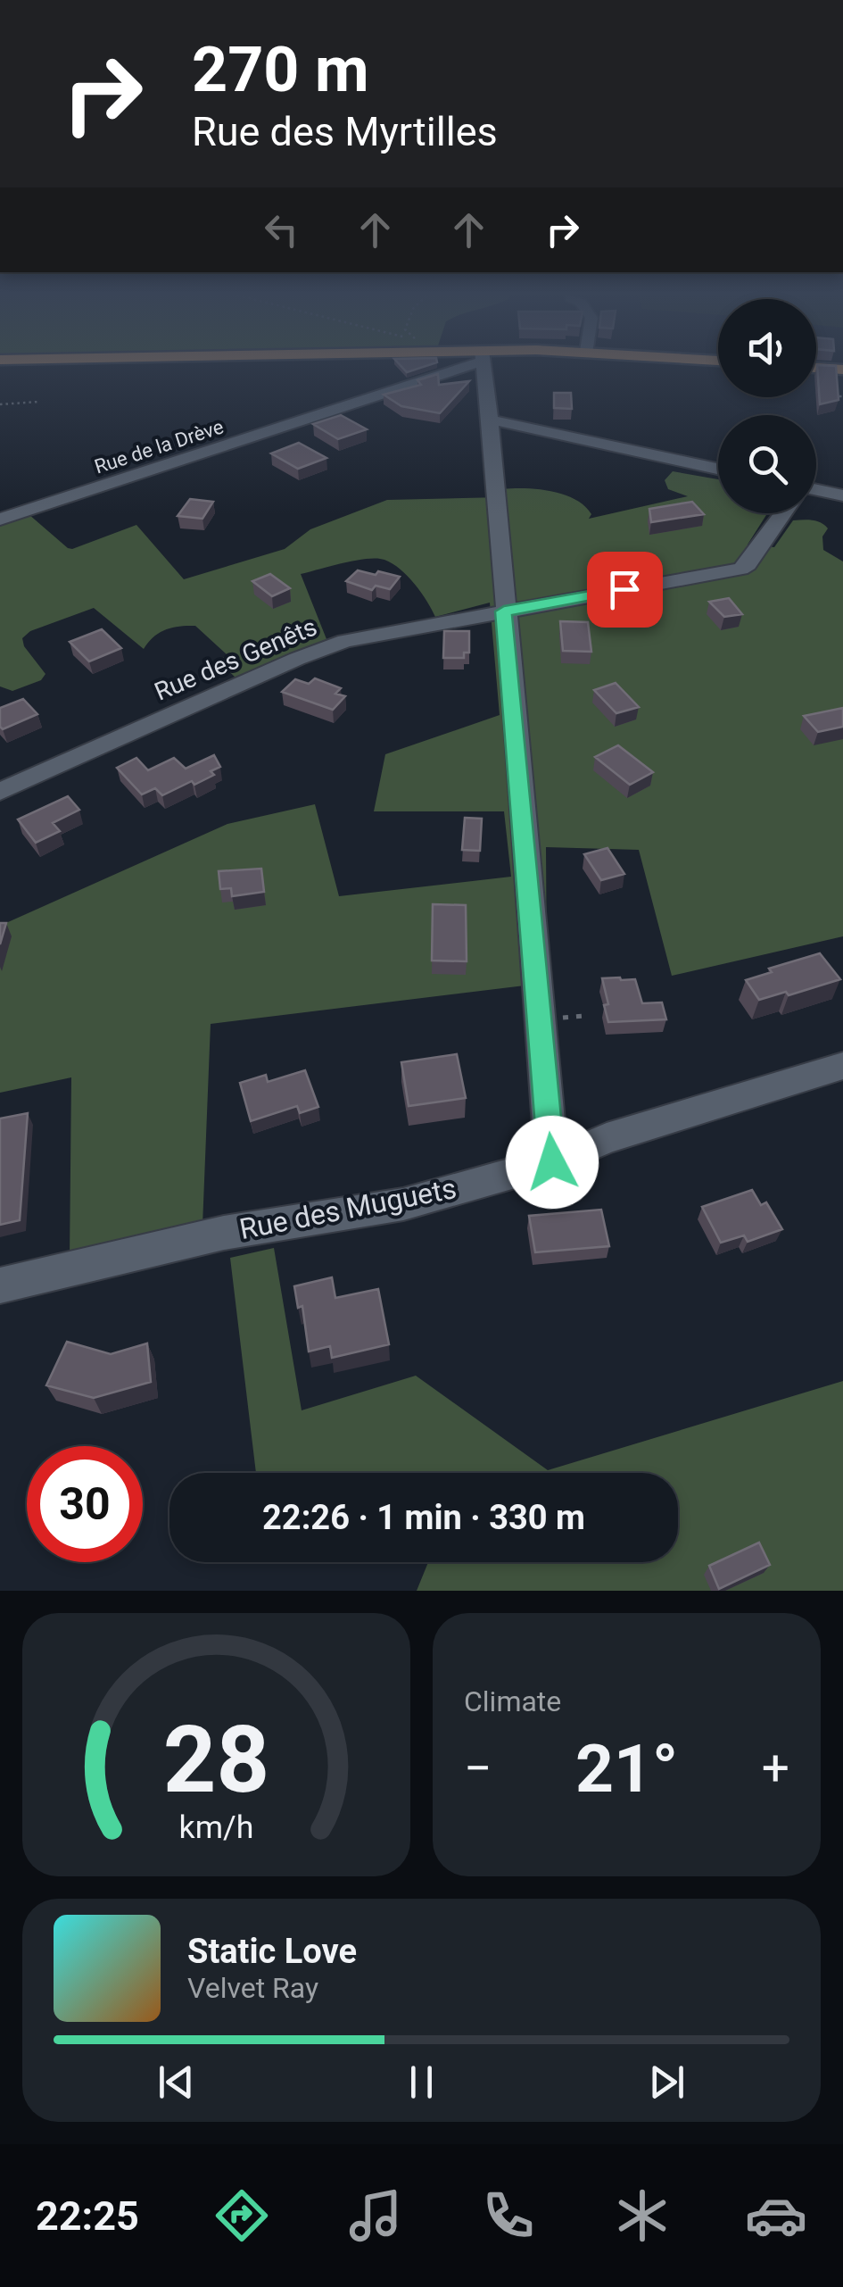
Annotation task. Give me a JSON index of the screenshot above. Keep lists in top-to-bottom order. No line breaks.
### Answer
{"streets":{"street":["Rue de la Drève","Rue des Genêts","Rue des Muguets"]},"page":{"turn":["270 m","Rue des Myrtilles"],"limit":"30","trip":"22:26 · 1 min · 330 m","tile":"Climate","heat":["−","21°","+"],"song":["Static Love","Velvet Ray"],"tabs":"22:25","gauge":["28","km/h"]}}
